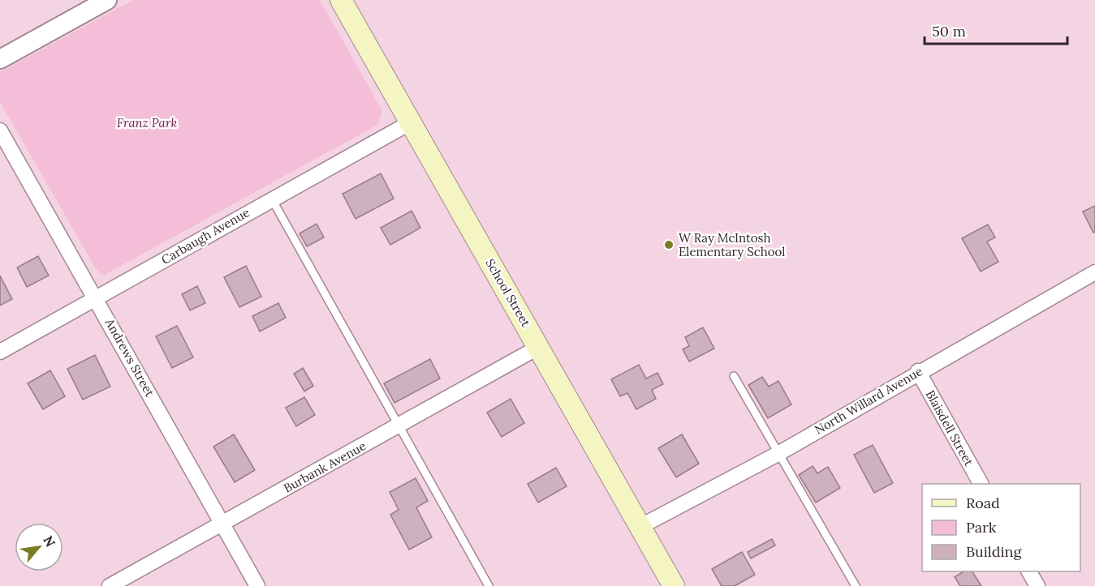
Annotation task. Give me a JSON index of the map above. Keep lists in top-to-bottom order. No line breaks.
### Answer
{"streets":{"main road":["School Street"],"street":["Carbaugh Avenue","Andrews Street","North Willard Avenue","Blaisdell Street","Burbank Avenue"]},"crossings":[["Carbaugh Avenue","School Street"],["Carbaugh Avenue","Andrews Street"],["School Street","North Willard Avenue"],["School Street","Burbank Avenue"],["Andrews Street","Burbank Avenue"],["North Willard Avenue","Blaisdell Street"]],"parks":["Franz Park"],"places":["W Ray McIntosh Elementary School"],"legend":["Road","Park","Building"],"scale_bar":"50 m","north":"top right"}
